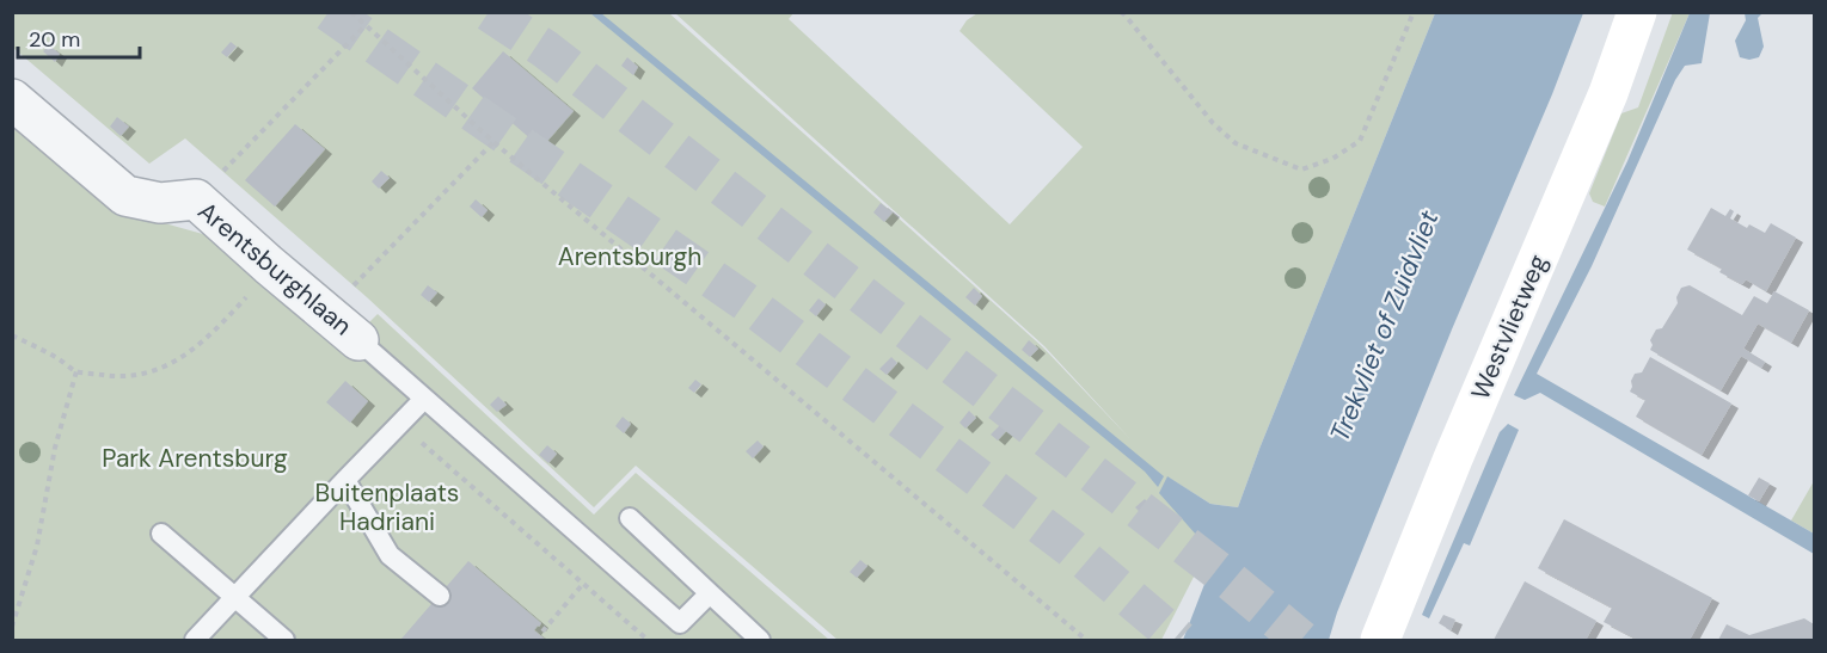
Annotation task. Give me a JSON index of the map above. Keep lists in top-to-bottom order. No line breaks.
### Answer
{"streets":{"street":["Arentsburghlaan","Westvlietweg"]},"water":["Trekvliet of Zuidvliet"],"parks":["Arentsburgh","Park Arentsburg","Buitenplaats Hadriani"],"scale_bar":"20 m"}
